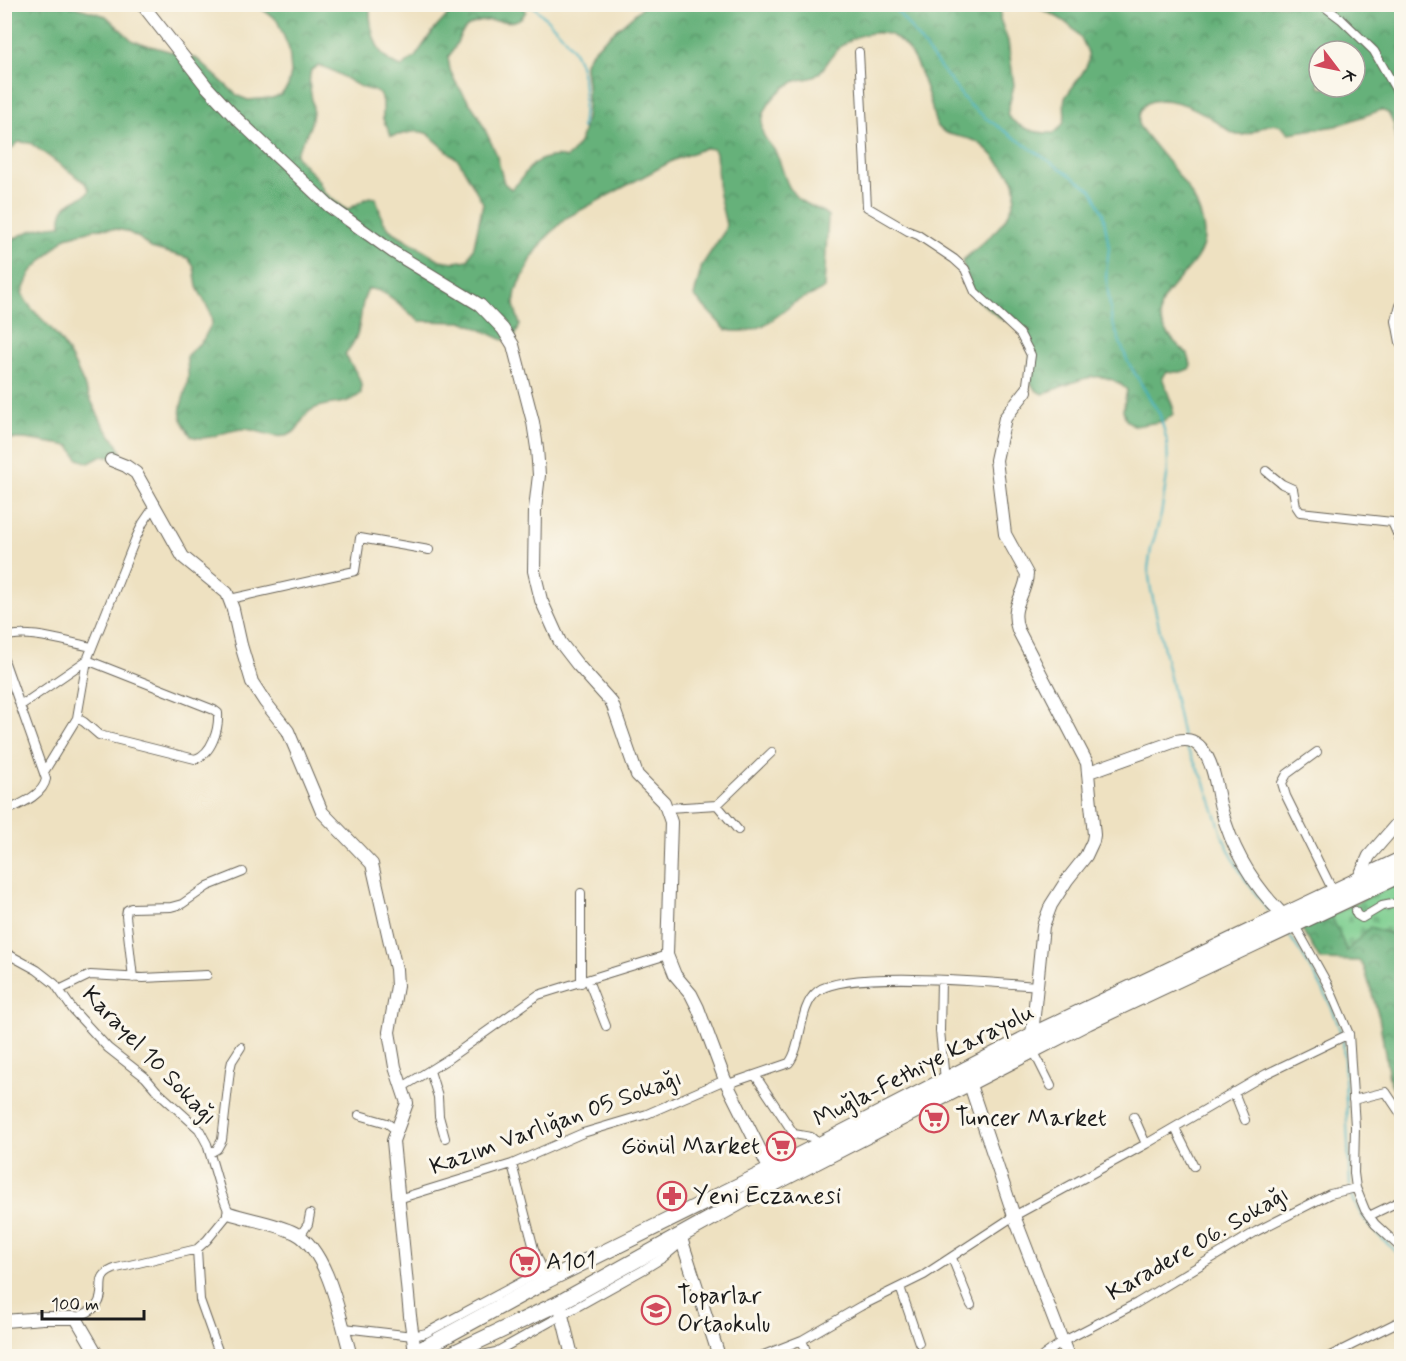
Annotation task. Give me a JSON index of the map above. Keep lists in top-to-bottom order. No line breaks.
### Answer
{"streets":{"highway":["Muğla-Fethiye Karayolu"],"street":["Karayel 10 Sokağı","Kazım Varlığan 05 Sokağı","Karadere 06. Sokağı"]},"places":{"supermarket":["Tuncer Market","Gönül Market","A101"],"pharmacy":["Yeni Eczanesi"],"school or university":["Toparlar Ortaokulu"]},"scale_bar":"100 m","north":"bottom right"}
